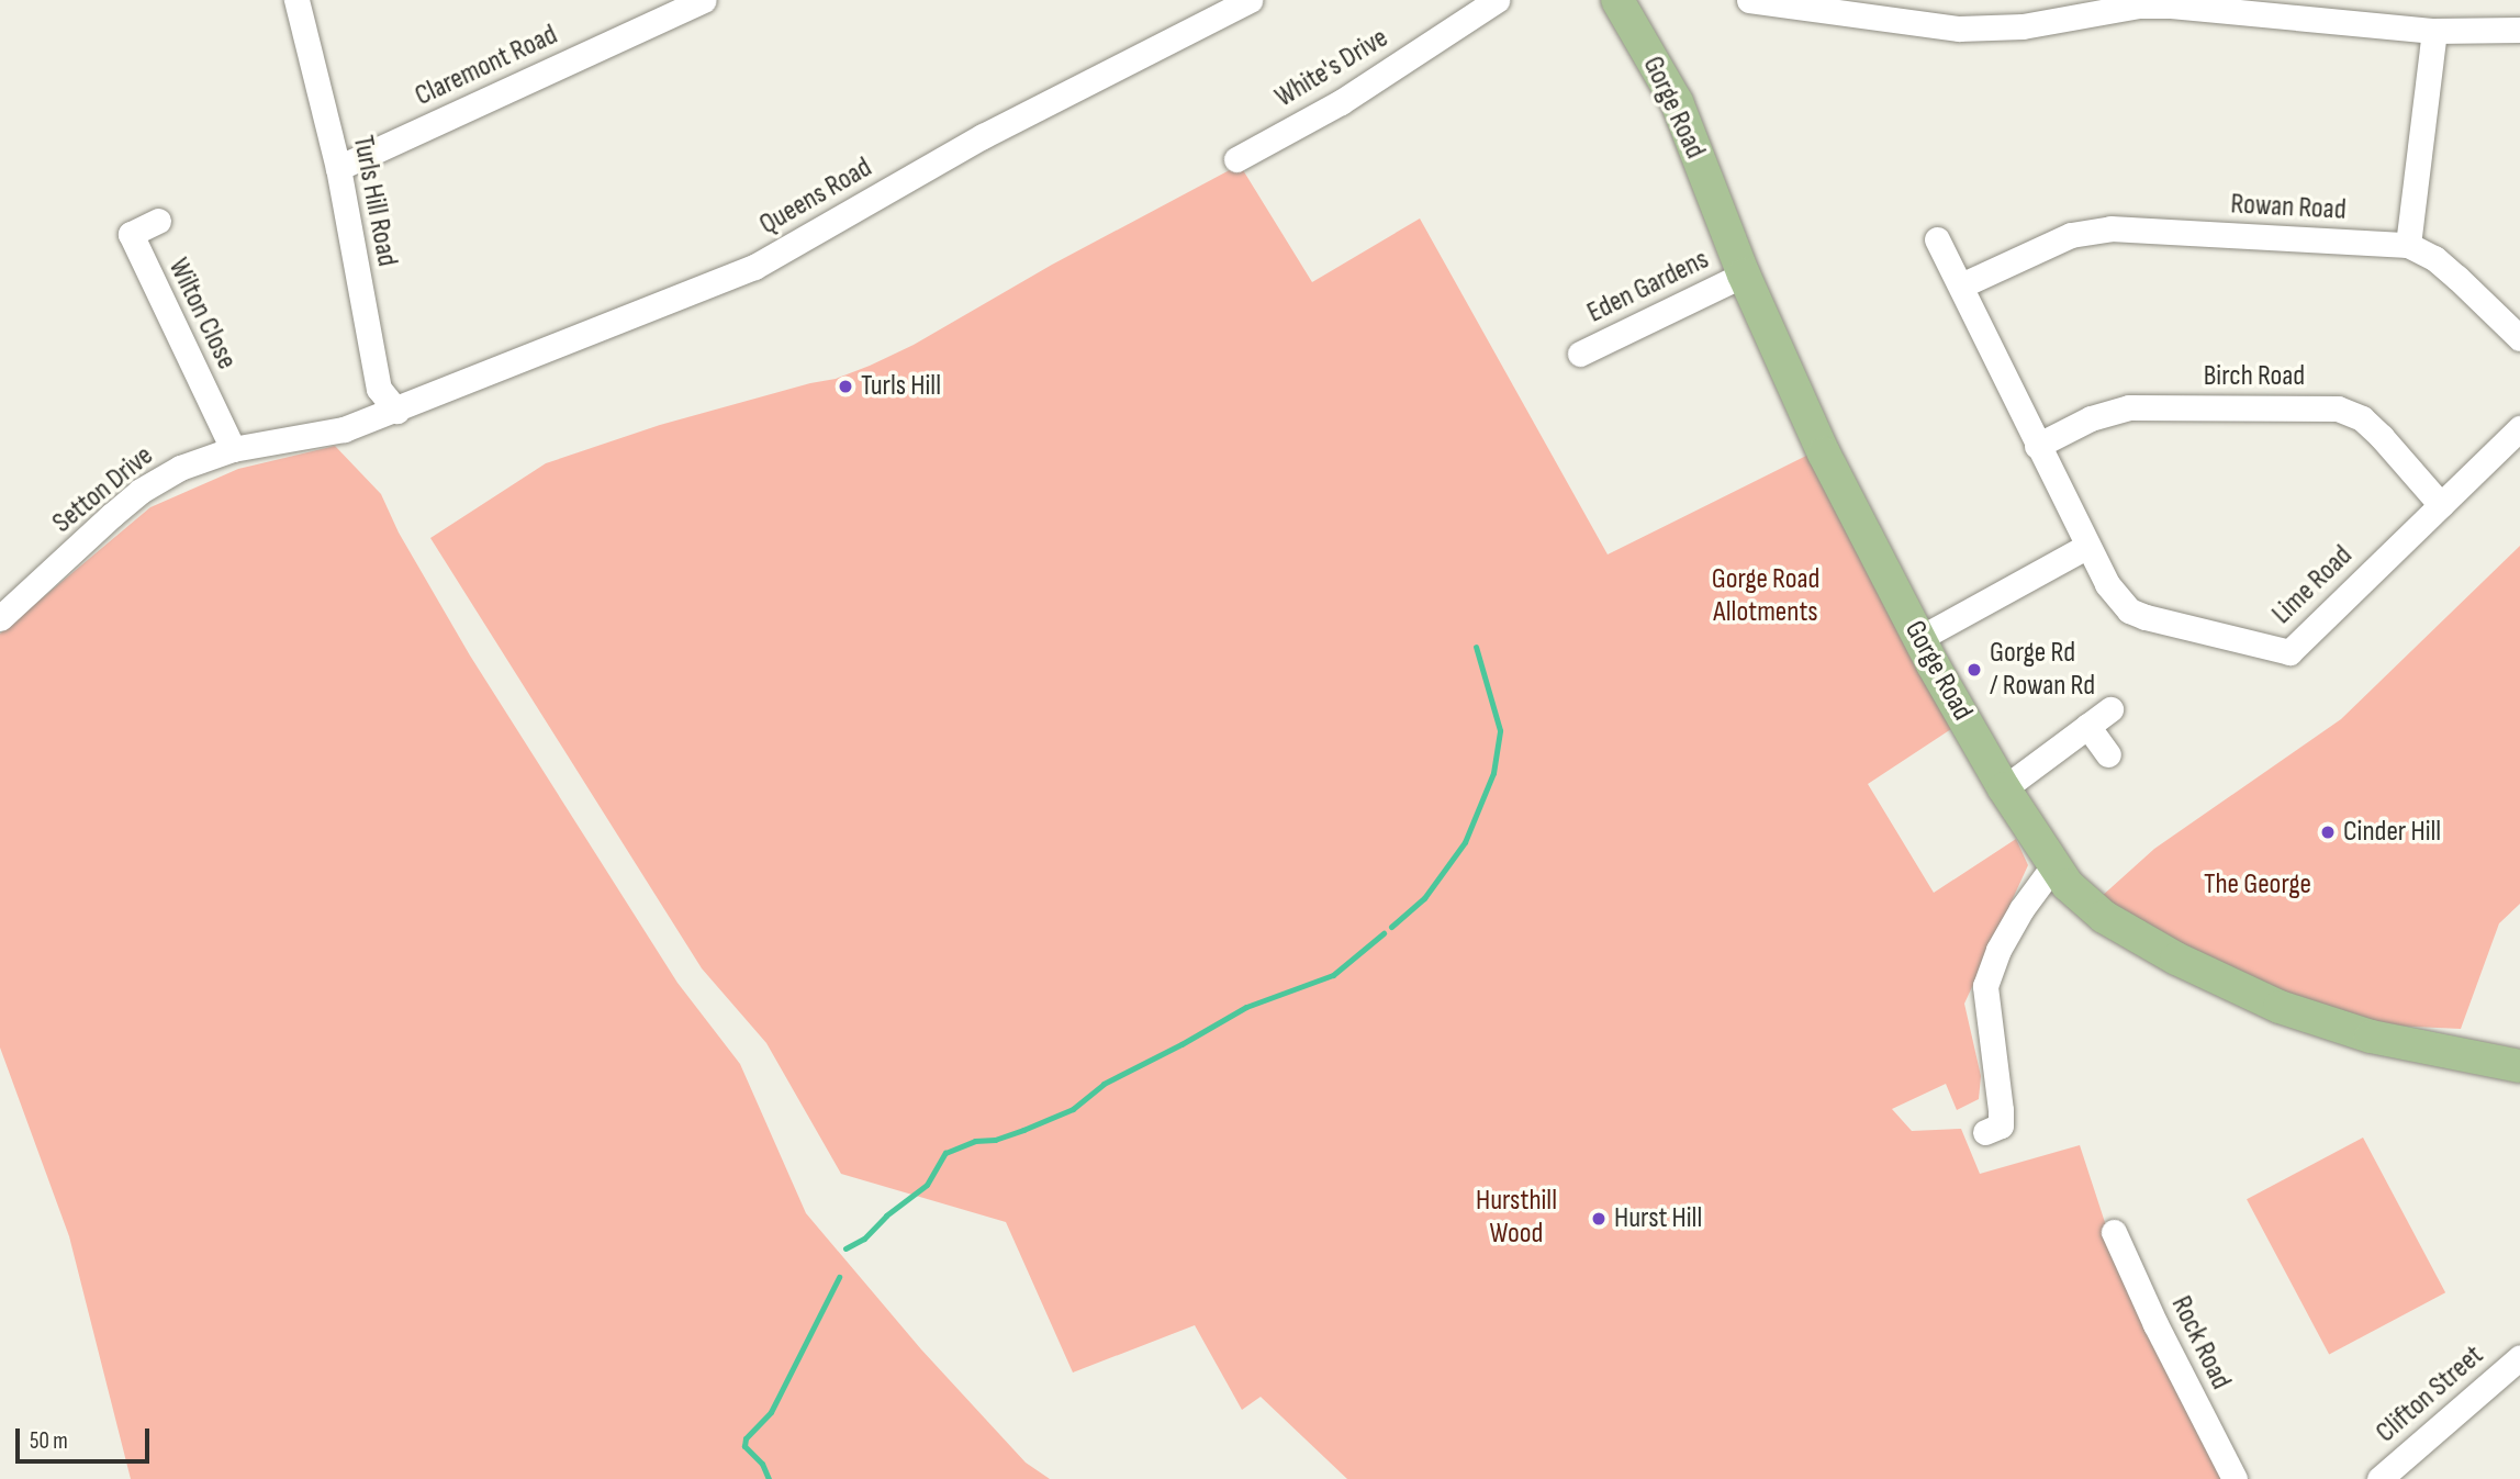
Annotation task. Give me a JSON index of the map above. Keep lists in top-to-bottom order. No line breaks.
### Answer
{"streets":{"main road":["Gorge Road"],"street":["Claremont Road","White's Drive","Queens Road","Turls Hill Road","Rowan Road","Eden Gardens","Wilton Close","Birch Road","Setton Drive","Lime Road","Rock Road","Clifton Street"]},"crossings":[["Claremont Road","Turls Hill Road"],["Gorge Road","Eden Gardens"],["Queens Road","Turls Hill Road"],["Queens Road","Setton Drive"],["Turls Hill Road","Setton Drive"],["Wilton Close","Setton Drive"],["Birch Road","Lime Road"]],"parks":["Gorge Road Allotments","The George","Hursthill Wood"],"places":["Turls Hill","Gorge Rd / Rowan Rd","Cinder Hill","Hurst Hill"],"scale_bar":"50 m"}
